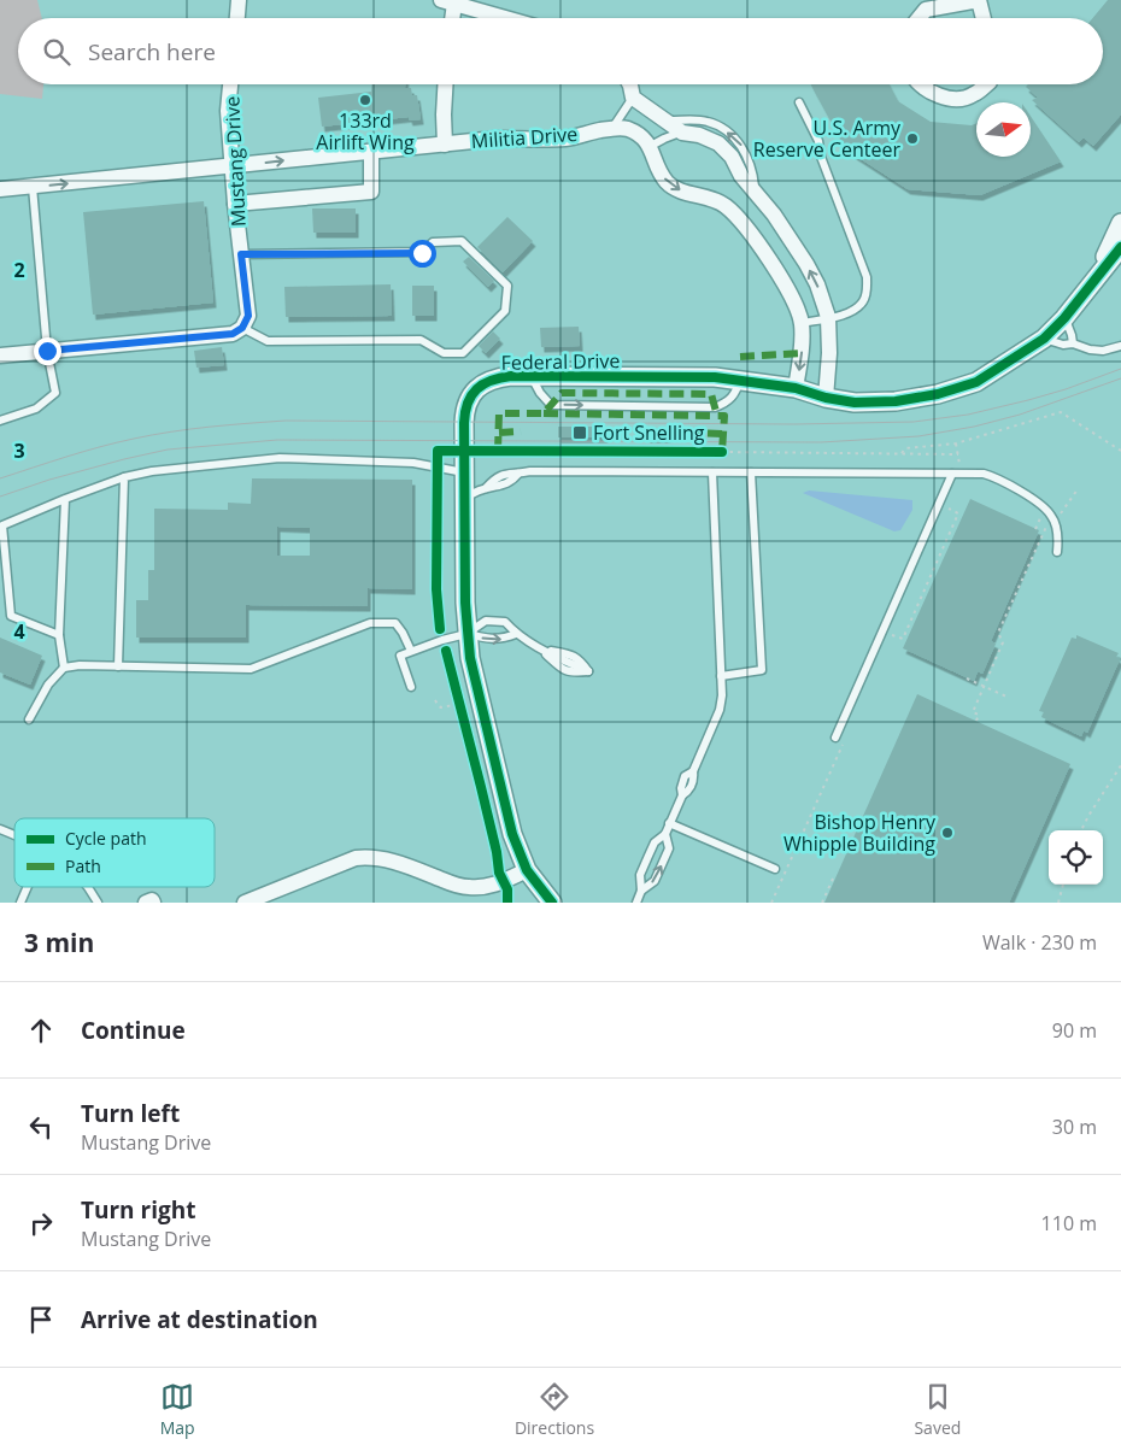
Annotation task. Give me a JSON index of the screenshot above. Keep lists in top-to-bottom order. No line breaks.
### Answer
{"streets":{"street":["Militia Drive","Mustang Drive","Federal Drive"]},"crossings":[["Militia Drive","Mustang Drive"]],"one_way":["Militia Drive"],"places":{"other":["133rd Airlift Wing","U.S. Army Reserve Centeer","Bishop Henry Whipple Building"],"transit":["Fort Snelling"]},"legend":["Cycle path","Path"],"north":"right","page":{"search":"Search here","heading":["3 min","Walk · 230 m"],"list":[["Continue","90 m"],["Turn left","Mustang Drive","30 m"],["Turn right","Mustang Drive","110 m"],"Arrive at destination"],"nav":["Map","Directions","Saved"]},"grid":{"rows":["2","3","4"]}}
